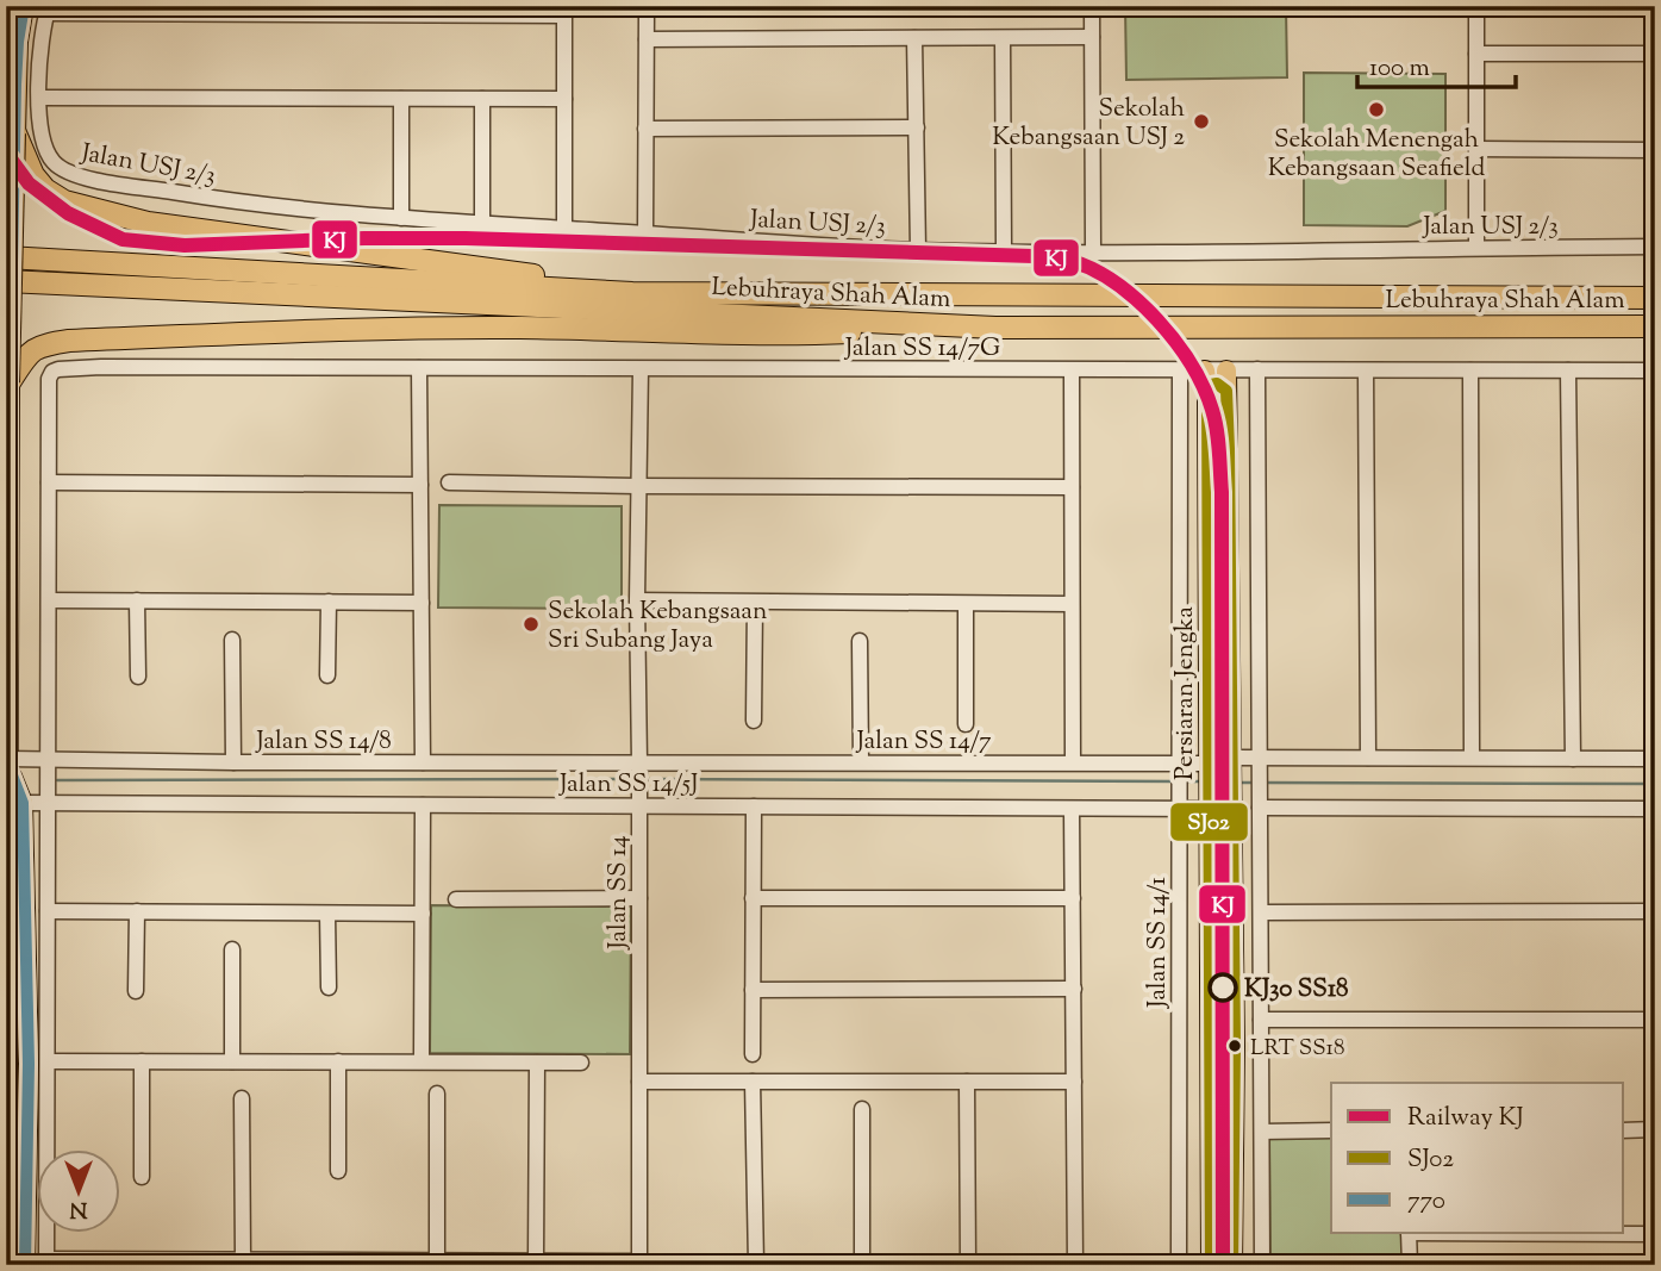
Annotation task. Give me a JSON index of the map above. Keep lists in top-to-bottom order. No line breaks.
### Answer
{"streets":{"highway":["Lebuhraya Shah Alam"],"main road":["Persiaran Jengka"],"street":["Jalan USJ 2/3","Jalan SS 14/7G","Jalan SS 14/8","Jalan SS 14/7","Jalan SS 14/5J","Jalan SS 14","Jalan SS 14/1"]},"crossings":[["Jalan SS 14/7G","Persiaran Jengka"],["Jalan SS 14/7G","Jalan SS 14"],["Jalan SS 14/7G","Jalan SS 14/1"],["Persiaran Jengka","Jalan SS 14/7"],["Persiaran Jengka","Jalan SS 14/5J"],["Jalan SS 14/8","Jalan SS 14/7"],["Jalan SS 14/8","Jalan SS 14"],["Jalan SS 14/7","Jalan SS 14"],["Jalan SS 14/7","Jalan SS 14/1"],["Jalan SS 14/5J","Jalan SS 14"],["Jalan SS 14/5J","Jalan SS 14/1"]],"places":["Sekolah Menengah Kebangsaan Seafield","Sekolah Kebangsaan USJ 2","Sekolah Kebangsaan Sri Subang Jaya","KJ30 SS18","LRT SS18"],"lines":["transit line 770","rail line KJ","transit line SJ02"],"legend":["Railway KJ","SJ02","770"],"scale_bar":"100 m","north":"bottom"}
